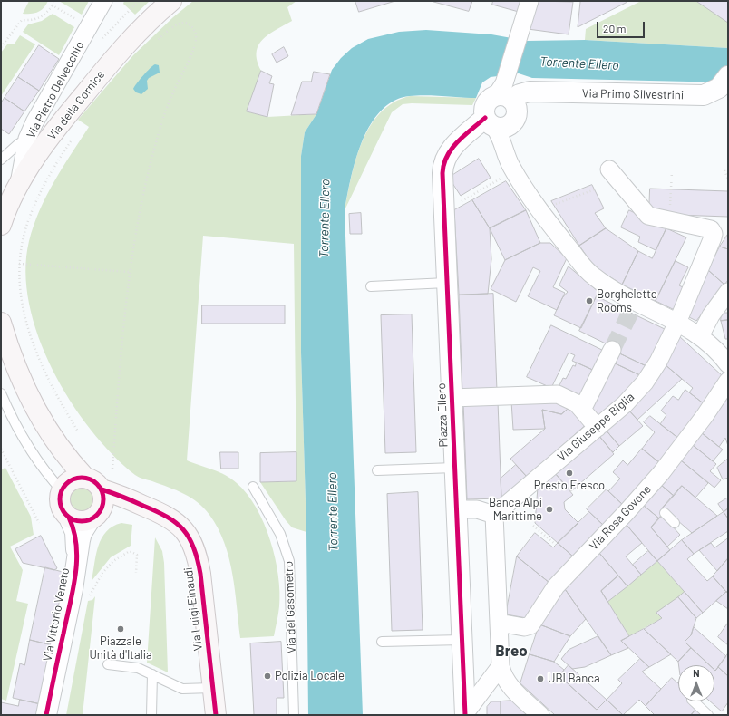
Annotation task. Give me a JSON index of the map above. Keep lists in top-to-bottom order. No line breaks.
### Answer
{"streets":{"main road":["Via della Cornice","Via Luigi Einaudi"],"street":["Via Pietro Delvecchio","Via Primo Silvestrini","Piazza Ellero","Via Giuseppe Biglia","Via Rosa Govone","Via Vittorio Veneto"],"lane":["Via del Gasometro"]},"crossings":[["Via Pietro Delvecchio","Via della Cornice"],["Via Primo Silvestrini","Piazza Ellero"],["Via Luigi Einaudi","Via Vittorio Veneto"]],"districts":["Breo"],"water":["Torrente Ellero"],"places":["Borgheletto Rooms","Presto Fresco","Banca Alpi Marittime","Piazzale Unità d'Italia","Polizia Locale","UBI Banca"],"scale_bar":"20 m","north":"top"}
